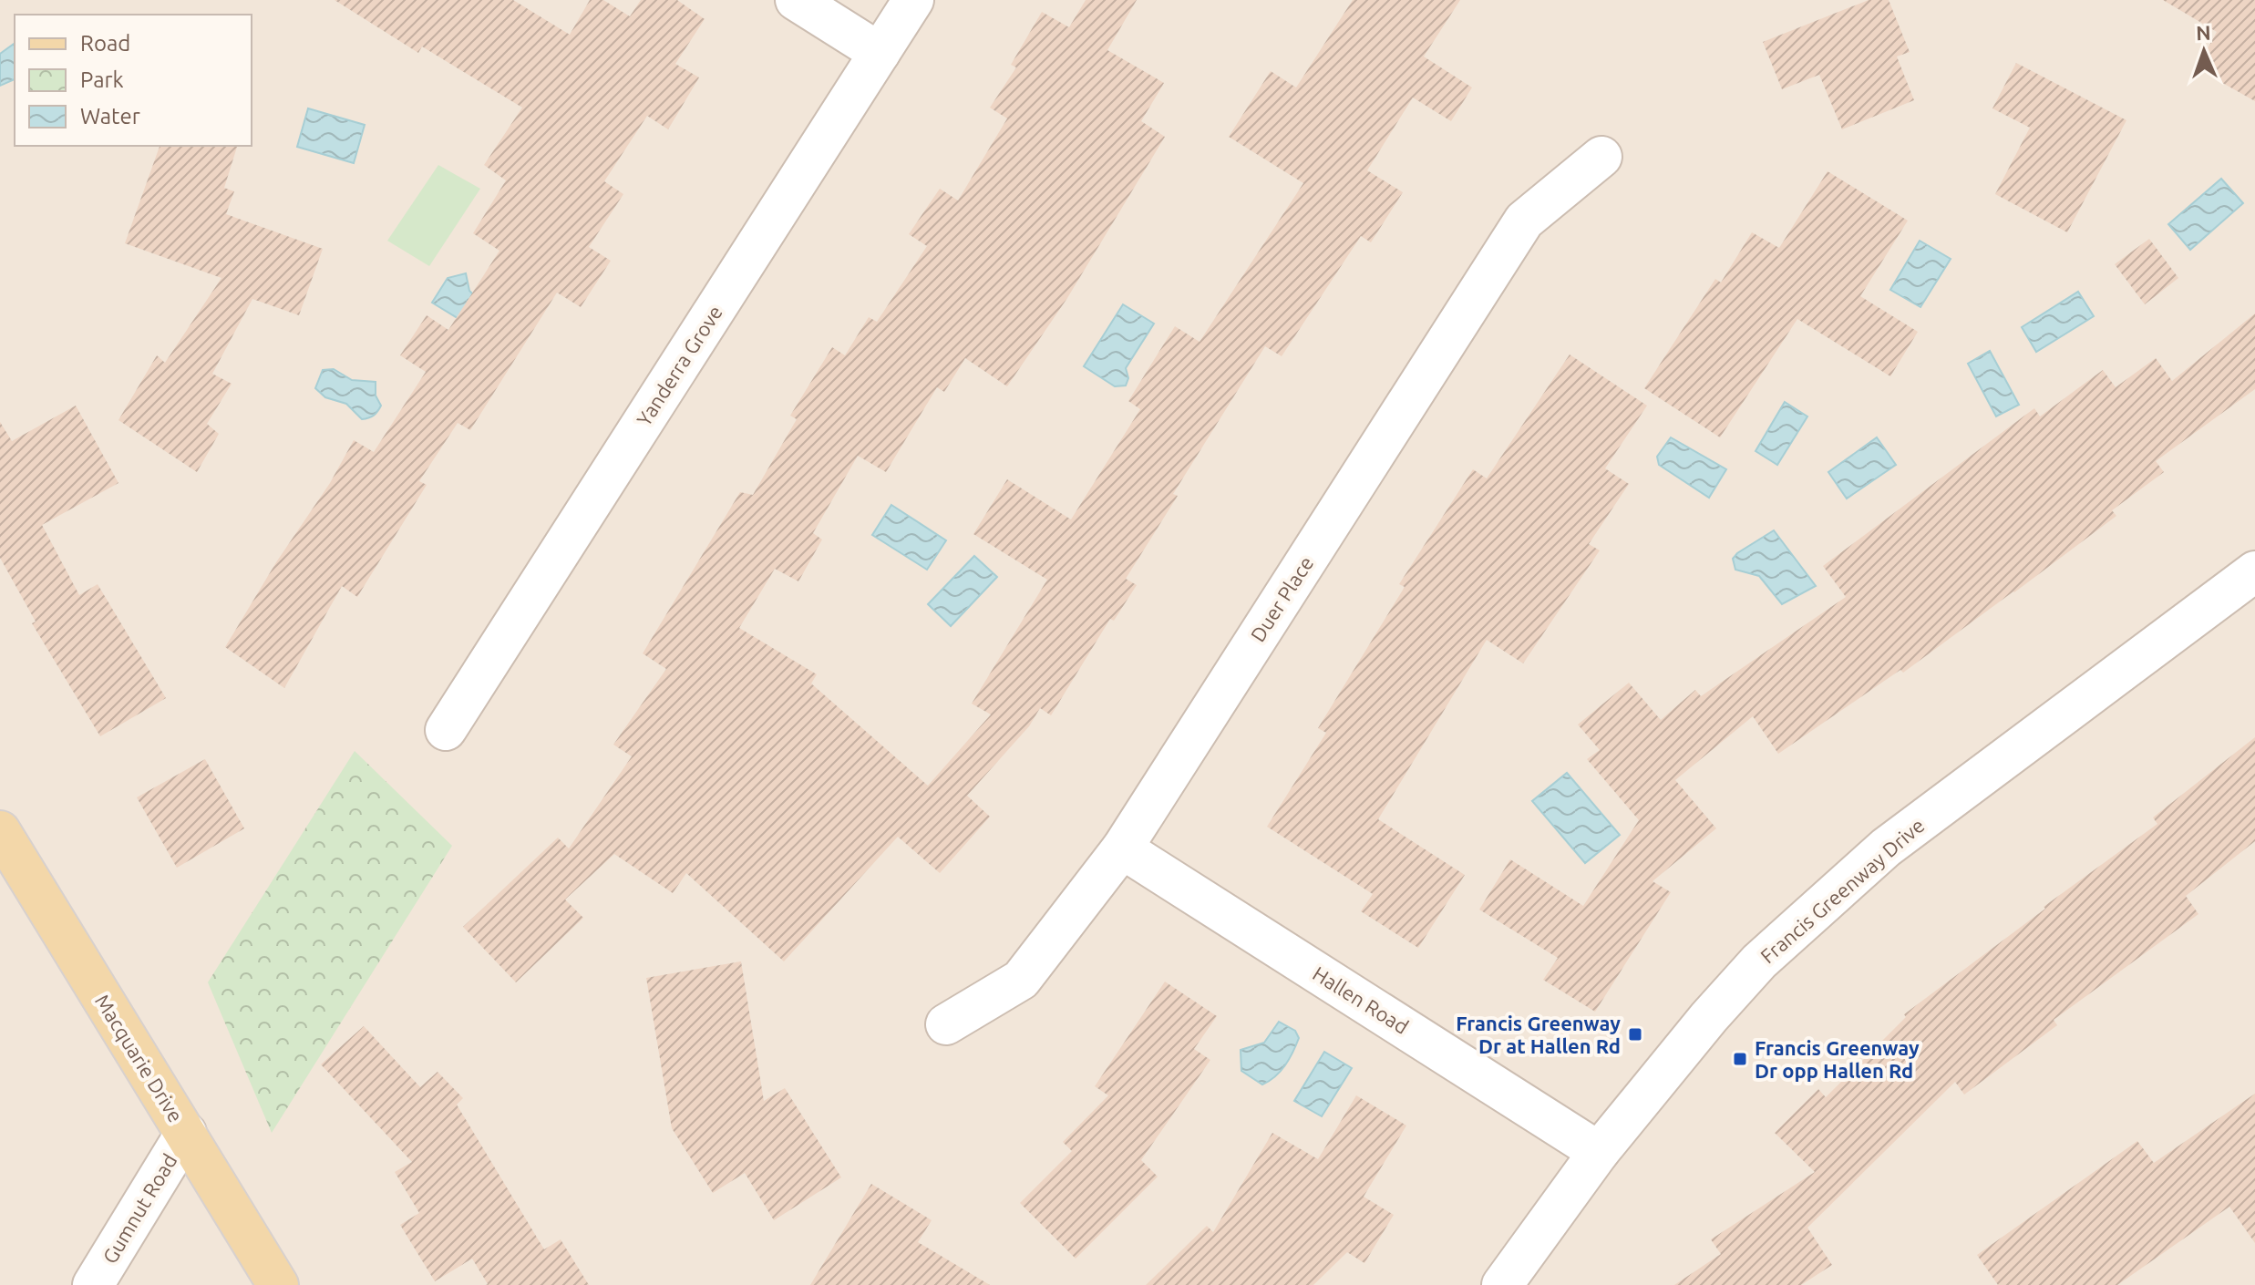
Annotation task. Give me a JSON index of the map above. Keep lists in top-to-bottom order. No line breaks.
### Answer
{"streets":{"main road":["Macquarie Drive"],"street":["Yanderra Grove","Duer Place","Francis Greenway Drive","Hallen Road","Gumnut Road"]},"crossings":[["Duer Place","Hallen Road"],["Francis Greenway Drive","Hallen Road"],["Macquarie Drive","Gumnut Road"]],"places":{"transit":["Francis Greenway Dr at Hallen Rd","Francis Greenway Dr opp Hallen Rd"]},"legend":["Road","Park","Water"],"north":"top"}
